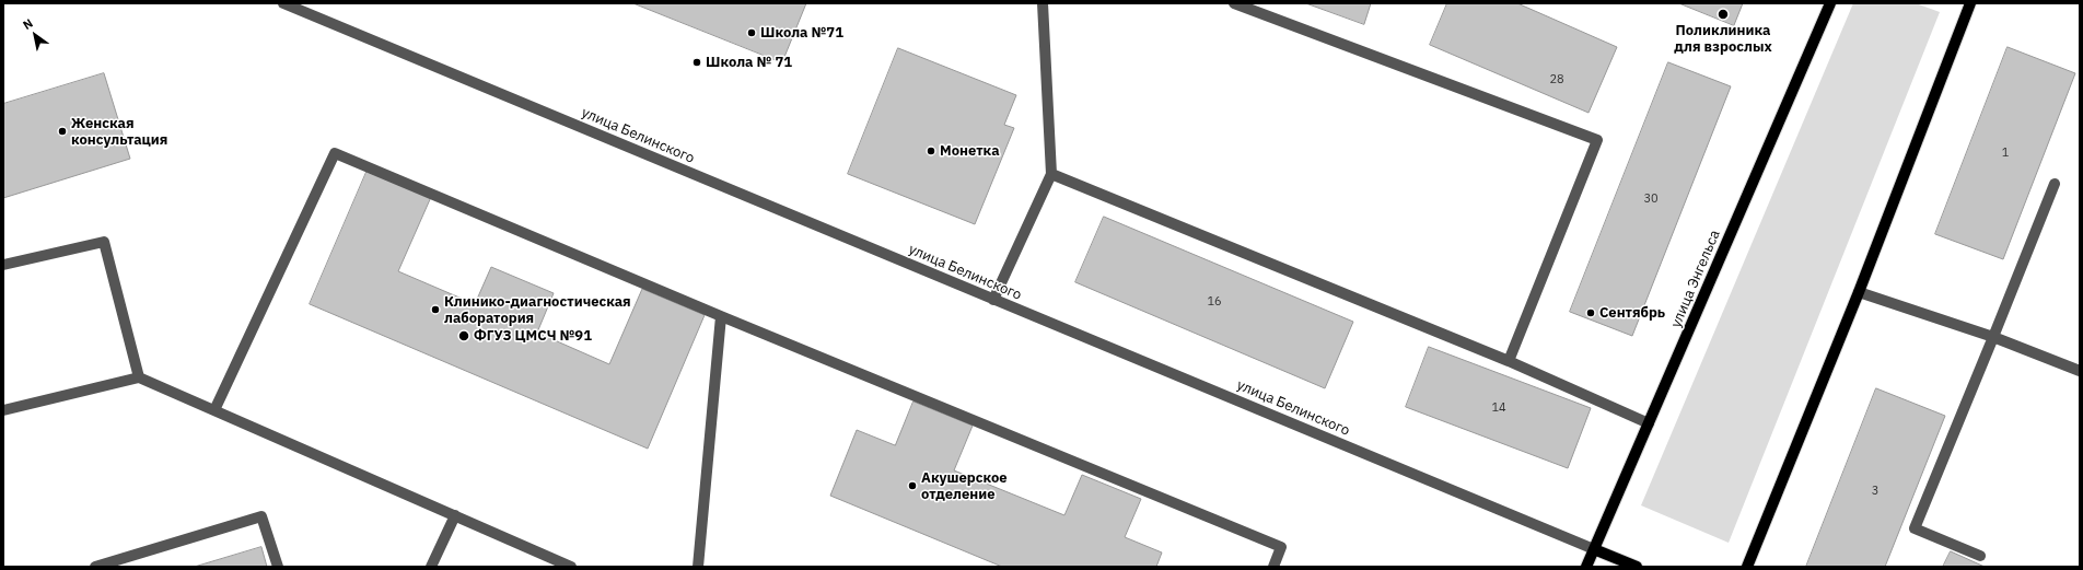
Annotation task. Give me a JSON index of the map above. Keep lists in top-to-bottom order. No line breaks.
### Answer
{"streets":{"main road":["улица Белинского","улица Энгельса"]},"crossings":[["улица Белинского","улица Энгельса"]],"places":["Поликлиника для взрослых","Школа №71","Школа № 71","Женская консультация","Монетка","Клинико-диагностическая лаборатория","Сентябрь","ФГУЗ ЦМСЧ №91","Акушерское отделение"],"house_numbers":["28","1","30","16","14","3"],"north":"top left"}
